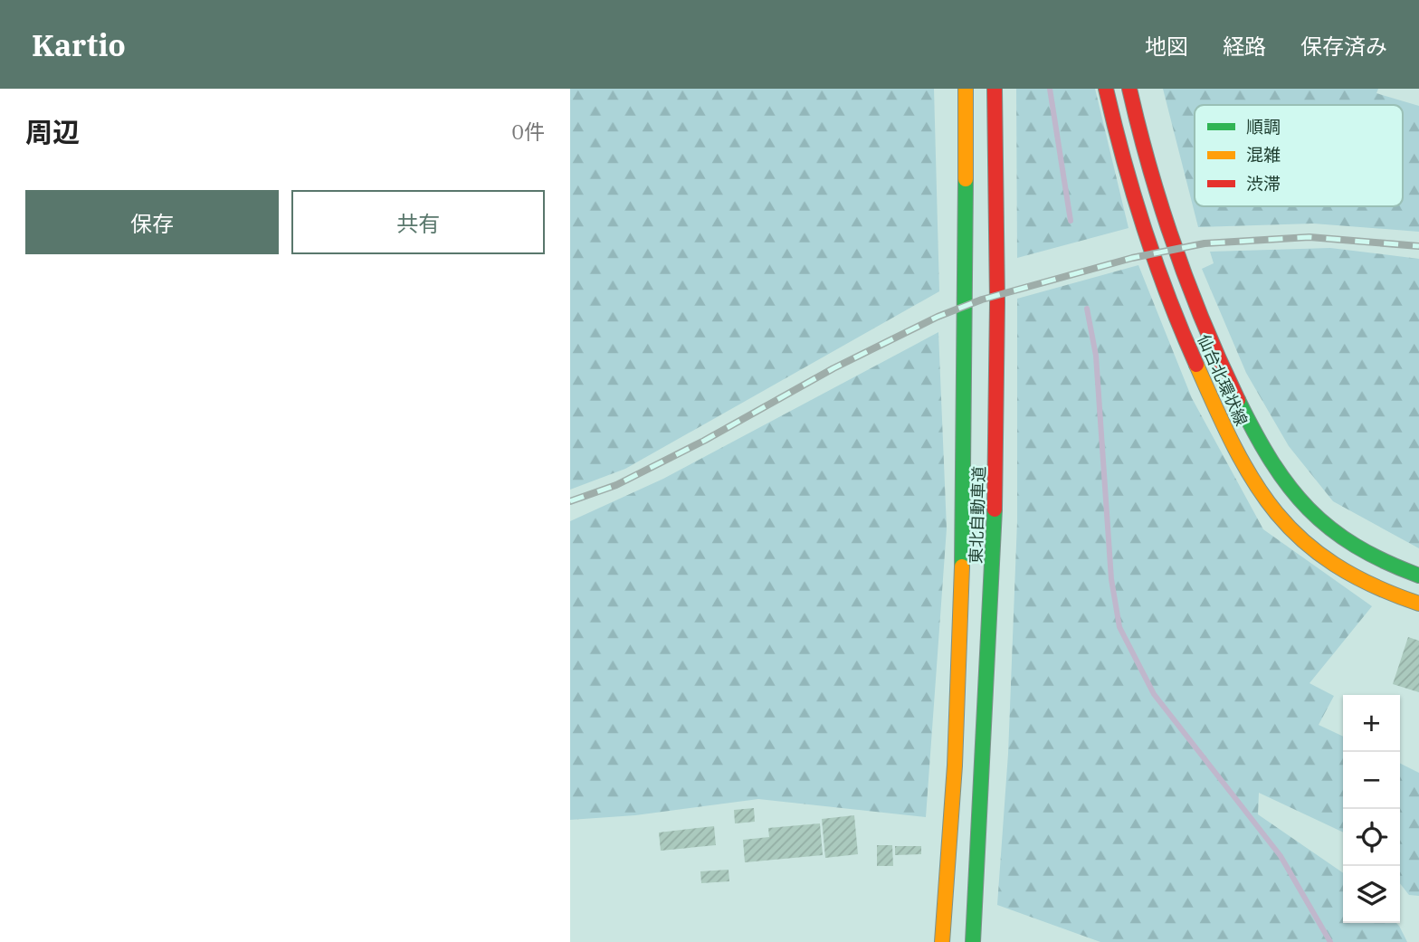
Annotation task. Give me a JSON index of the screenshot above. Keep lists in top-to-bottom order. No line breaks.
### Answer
{"streets":{"main road":["仙台北環状線","東北自動車道"]},"legend":["順調","混雑","渋滞"],"page":{"header":"Kartio","nav":["地図","経路","保存済み"],"heading":["周辺","0件"],"buttons":["保存","共有"],"map_buttons":["+","−"]}}
